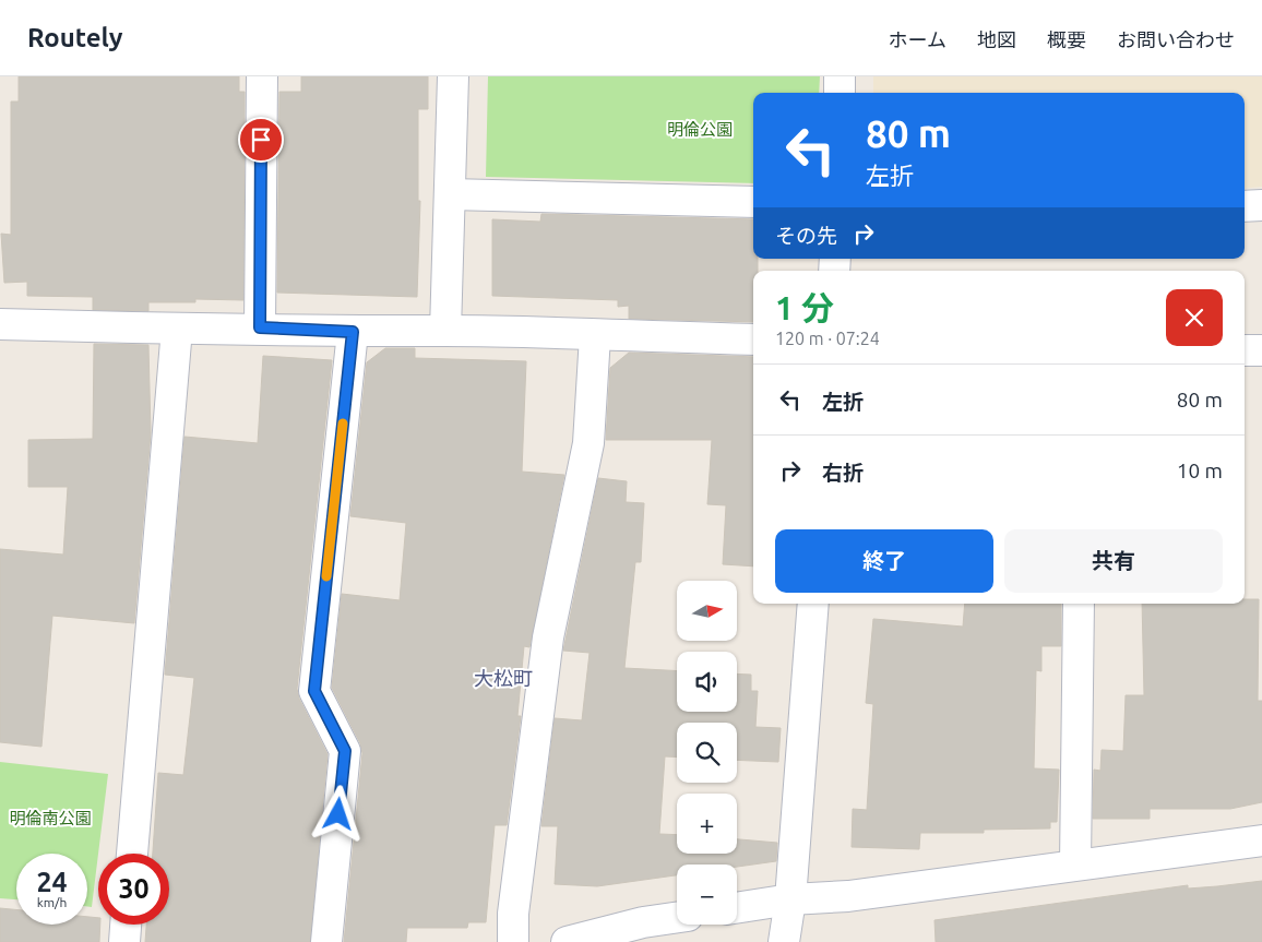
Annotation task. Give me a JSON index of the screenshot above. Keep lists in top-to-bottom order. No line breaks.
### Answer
{"districts":["大松町"],"parks":["明倫公園","明倫南公園"],"north":"right","page":{"header":"Routely","nav":["ホーム","地図","概要","お問い合わせ"],"turn":["80 m","左折"],"then":"その先","heading":["1 分","120 m · 07:24"],"list":[{"name":"左折","value":"80 m"},{"name":"右折","value":"10 m"}],"buttons":["終了","共有"],"map_buttons":["+","−"],"speed":"24 km/h","limit":"30"}}
